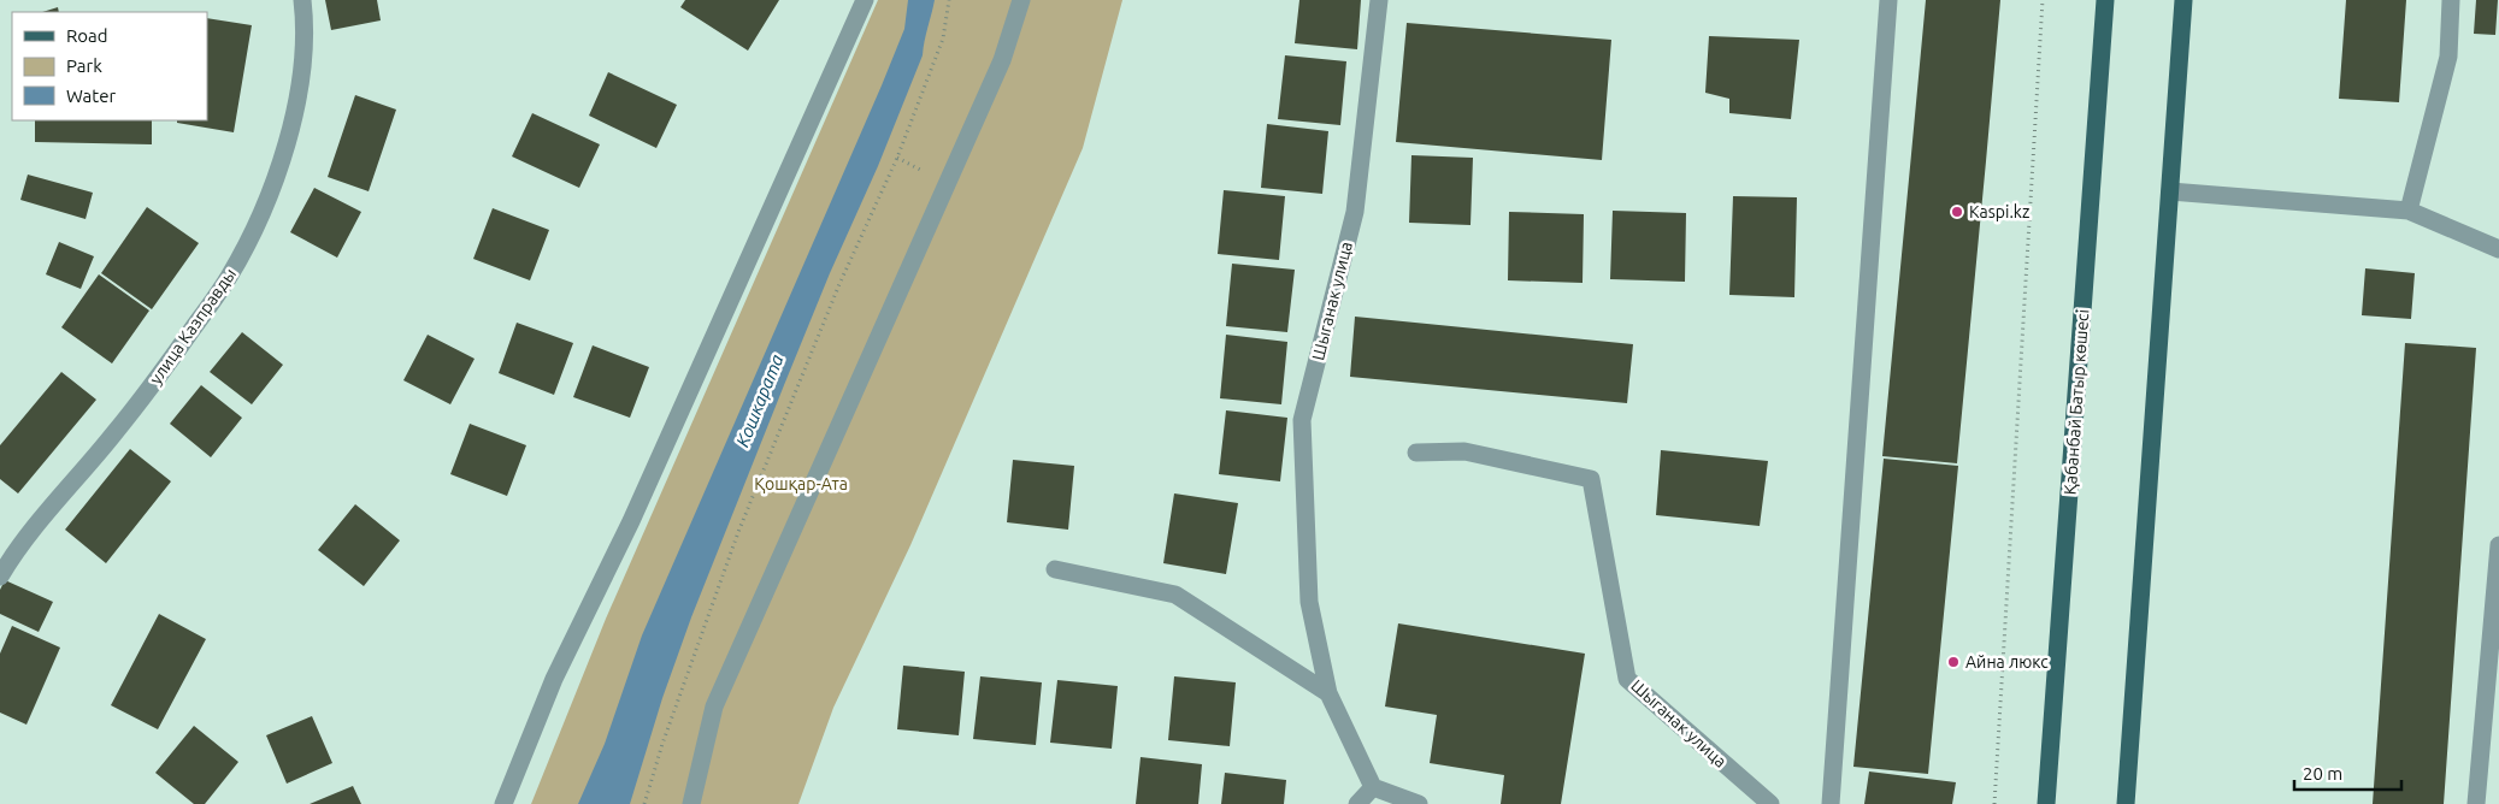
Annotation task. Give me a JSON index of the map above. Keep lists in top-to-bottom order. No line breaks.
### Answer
{"streets":{"main road":["Қабанбай Батыр көшесі"],"street":["Шыганак улица","улица Казправды"]},"water":["Кошкарата"],"parks":["Қошқар-Ата"],"places":["Kaspi.kz","Айна люкс"],"legend":["Road","Park","Water"],"scale_bar":"20 m"}
